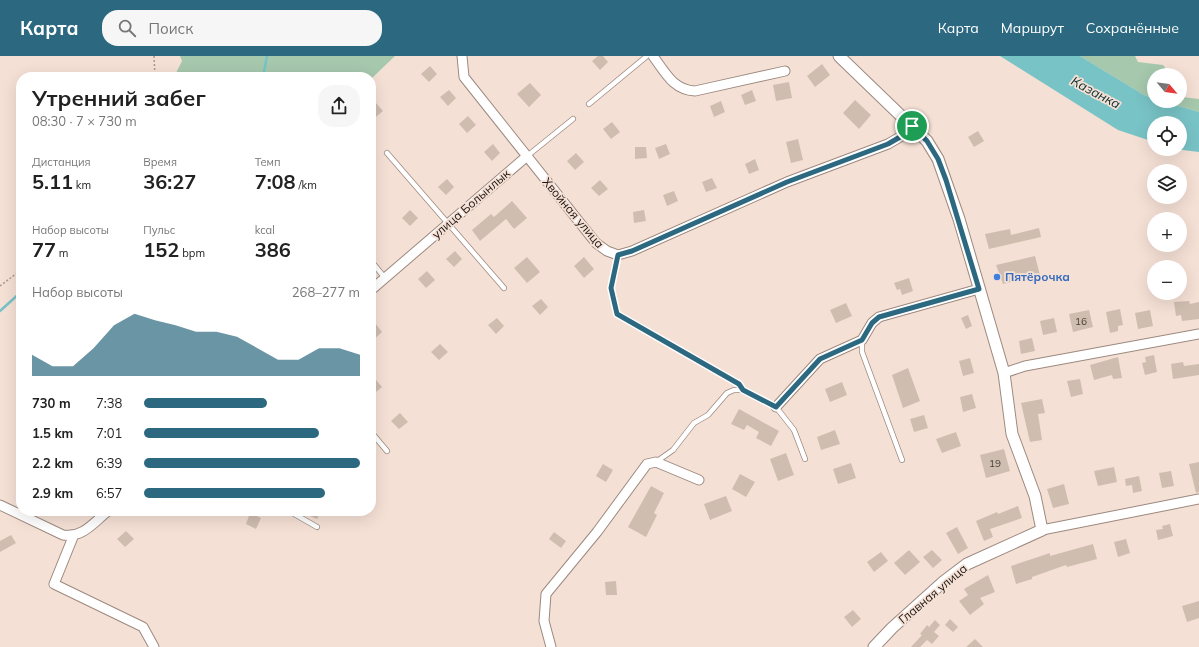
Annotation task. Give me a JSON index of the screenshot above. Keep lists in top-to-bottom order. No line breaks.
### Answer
{"streets":{"street":["улица Болынлык","Хвойная улица","Главная улица"]},"crossings":[["улица Болынлык","Хвойная улица"]],"water":["Казанка"],"places":["Пятёрочка"],"house_numbers":["16","19"],"north":"bottom right","page":{"header":"Карта","search":"Поиск","nav":["Карта","Маршрут","Сохранённые"],"map_buttons":["+","−"],"heading":["Утренний забег","08:30 · 7 × 730 m"],"stats":[["Дистанция","5.11 km"],["Время","36:27"],["Темп","7:08 /km"],["Набор высоты","77 m"],["Пульс","152 bpm"],["kcal","386"]],"chart":["Набор высоты","268–277 m"],"list":[{"name":"730 m","note":"7:38"},{"name":"1.5 km","note":"7:01"},{"name":"2.2 km","note":"6:39"},{"name":"2.9 km","note":"6:57"}]}}
